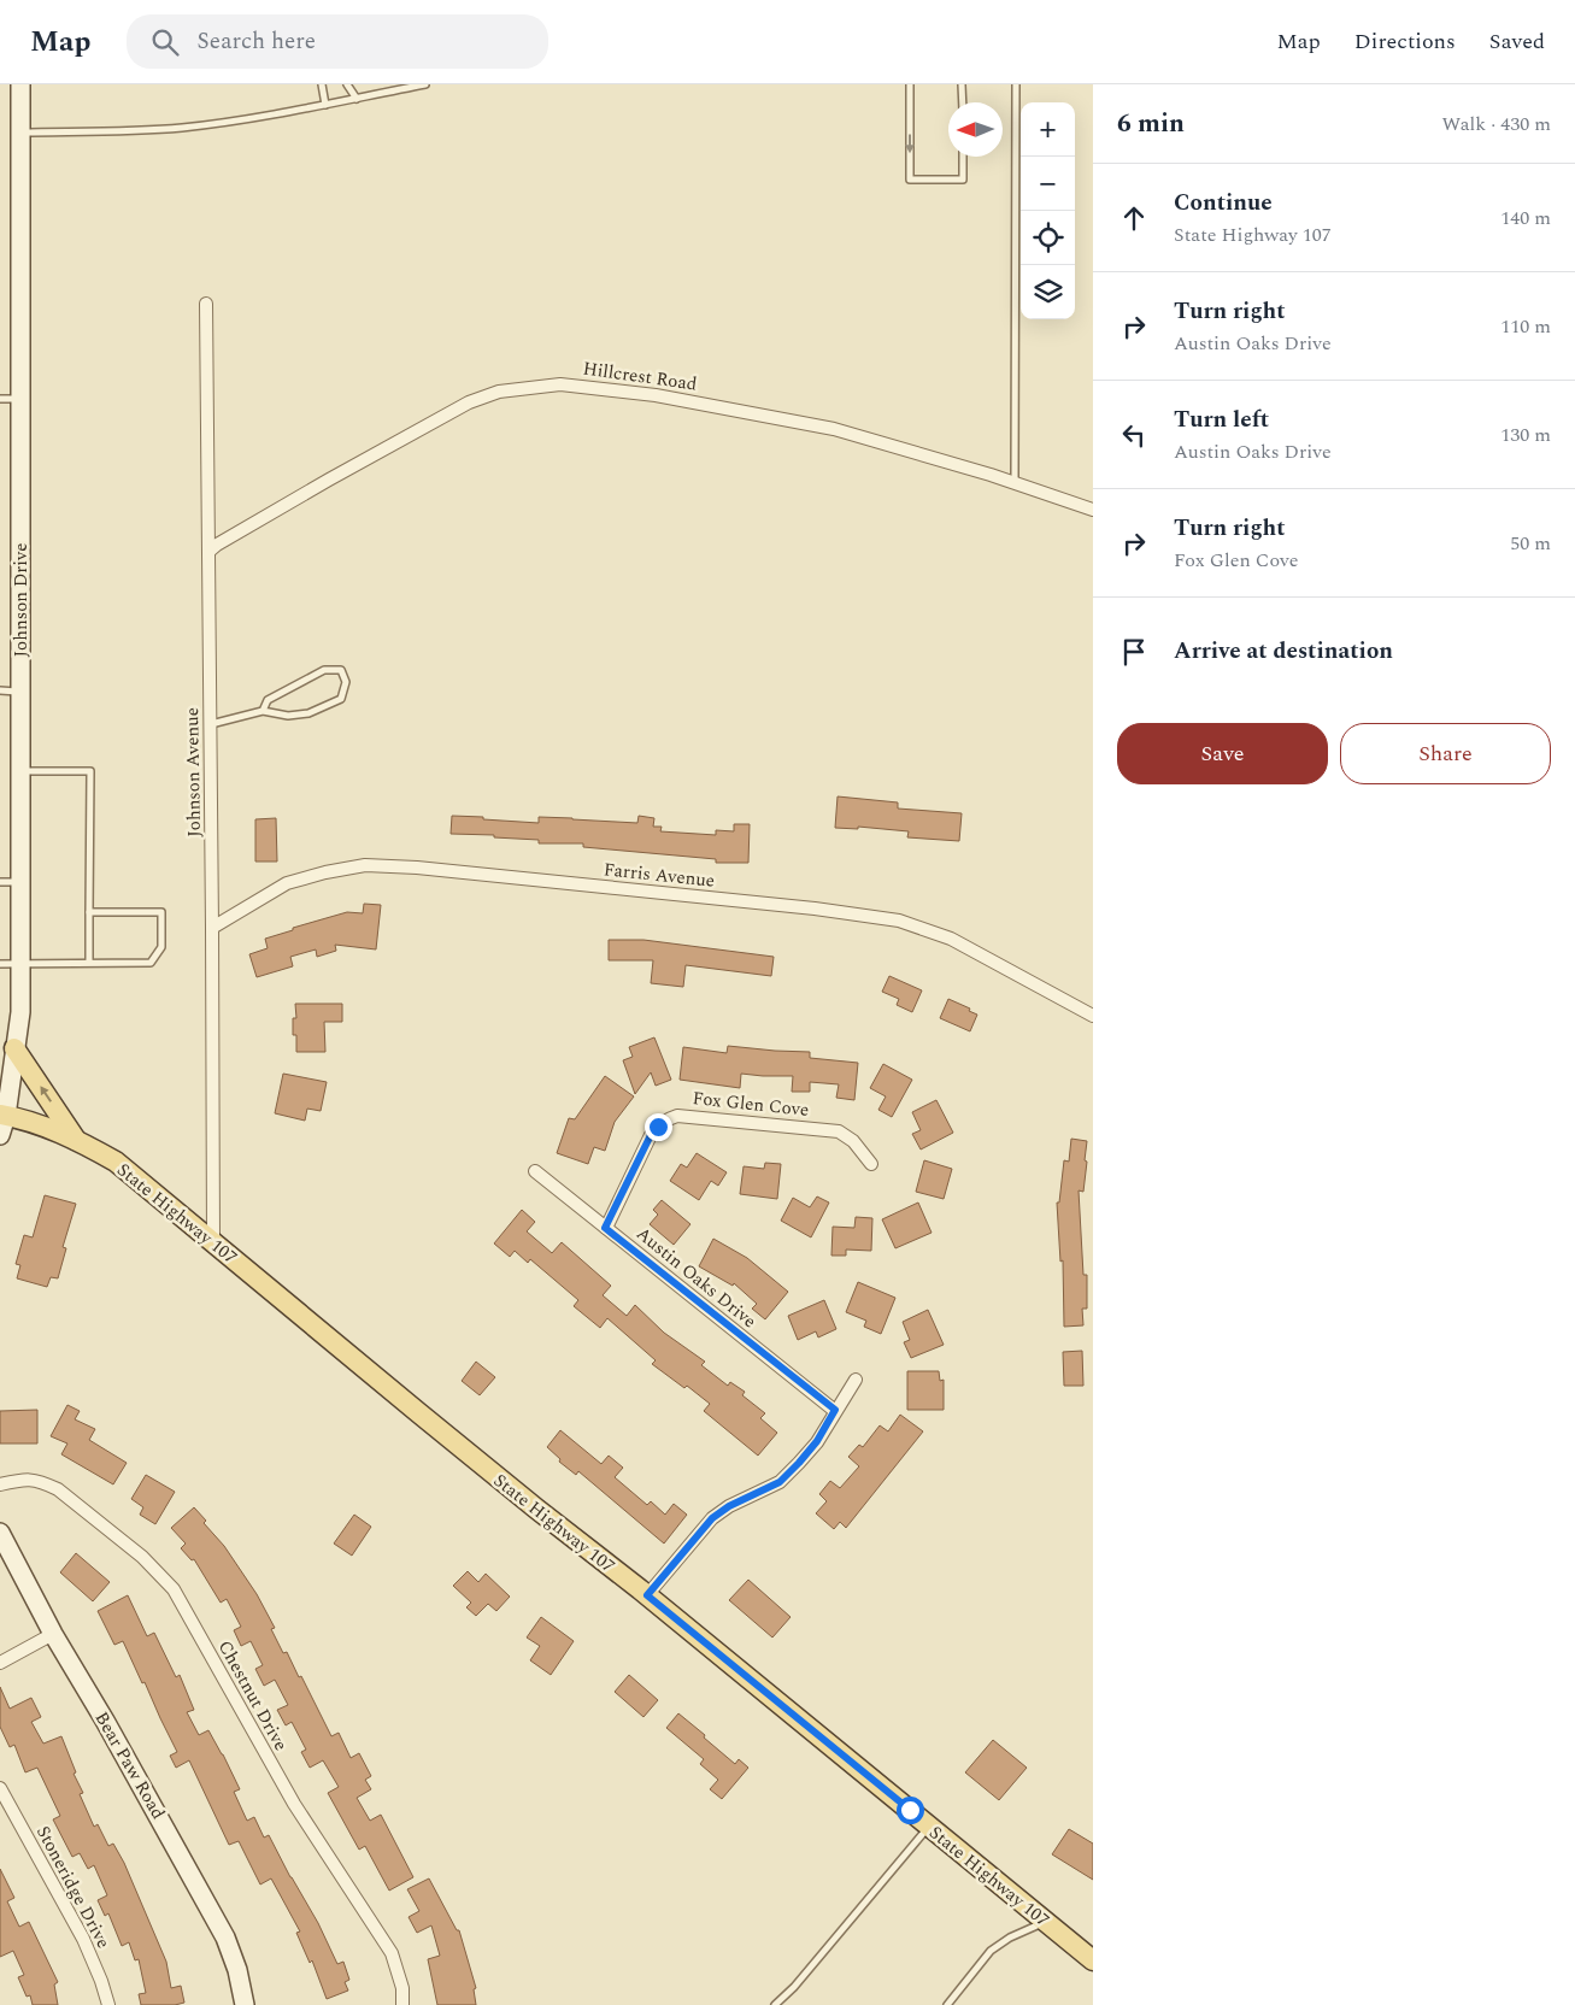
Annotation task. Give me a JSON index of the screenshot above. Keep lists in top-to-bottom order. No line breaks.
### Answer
{"streets":{"main road":["State Highway 107"],"street":["Hillcrest Road","Johnson Drive","Johnson Avenue","Farris Avenue","Fox Glen Cove","Austin Oaks Drive","Chestnut Drive","Bear Paw Road","Stoneridge Drive"]},"crossings":[["Hillcrest Road","Johnson Avenue"],["Johnson Drive","State Highway 107"],["Johnson Avenue","Farris Avenue"],["Johnson Avenue","State Highway 107"],["Fox Glen Cove","Austin Oaks Drive"]],"north":"left","page":{"header":"Map","search":"Search here","nav":["Map","Directions","Saved"],"heading":["6 min","Walk · 430 m"],"map_buttons":["+","−"],"list":[["Continue","State Highway 107","140 m"],["Turn right","Austin Oaks Drive","110 m"],["Turn left","Austin Oaks Drive","130 m"],["Turn right","Fox Glen Cove","50 m"],"Arrive at destination"],"buttons":["Save","Share"]}}
